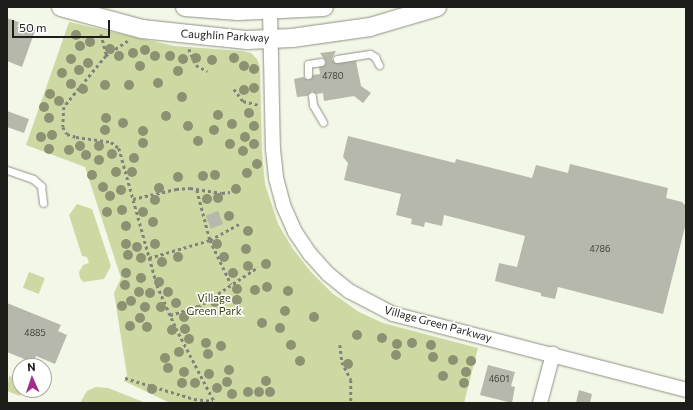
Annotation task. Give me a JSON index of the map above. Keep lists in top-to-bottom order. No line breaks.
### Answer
{"streets":{"street":["Caughlin Parkway","Village Green Parkway"]},"crossings":[["Caughlin Parkway","Village Green Parkway"]],"parks":["Village Green Park"],"house_numbers":["4780","4786","4885","4601"],"scale_bar":"50 m","north":"top"}
